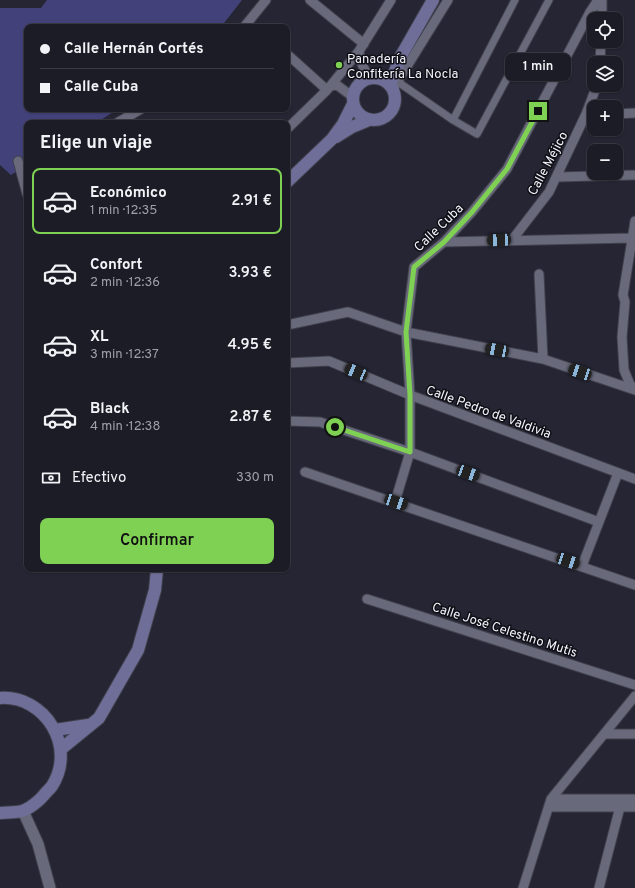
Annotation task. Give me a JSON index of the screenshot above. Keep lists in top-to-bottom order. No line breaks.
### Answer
{"streets":{"street":["Calle Méjico","Calle Cuba","Calle Pedro de Valdivia","Calle José Celestino Mutis"]},"crossings":[["Calle Cuba","Calle Pedro de Valdivia"]],"places":["Panadería Confitería La Nocla"],"page":{"map_buttons":["+","−"],"banner":["Calle Hernán Cortés","Calle Cuba"],"bubble":"1 min","heading":"Elige un viaje","list":[{"name":"Económico","note":"1 min · 12:35","value":"2.91 €"},{"name":"Confort","note":"2 min · 12:36","value":"3.93 €"},{"name":"XL","note":"3 min · 12:37","value":"4.95 €"},{"name":"Black","note":"4 min · 12:38","value":"2.87 €"}],"pay":["Efectivo","330 m"],"buttons":"Confirmar"}}
